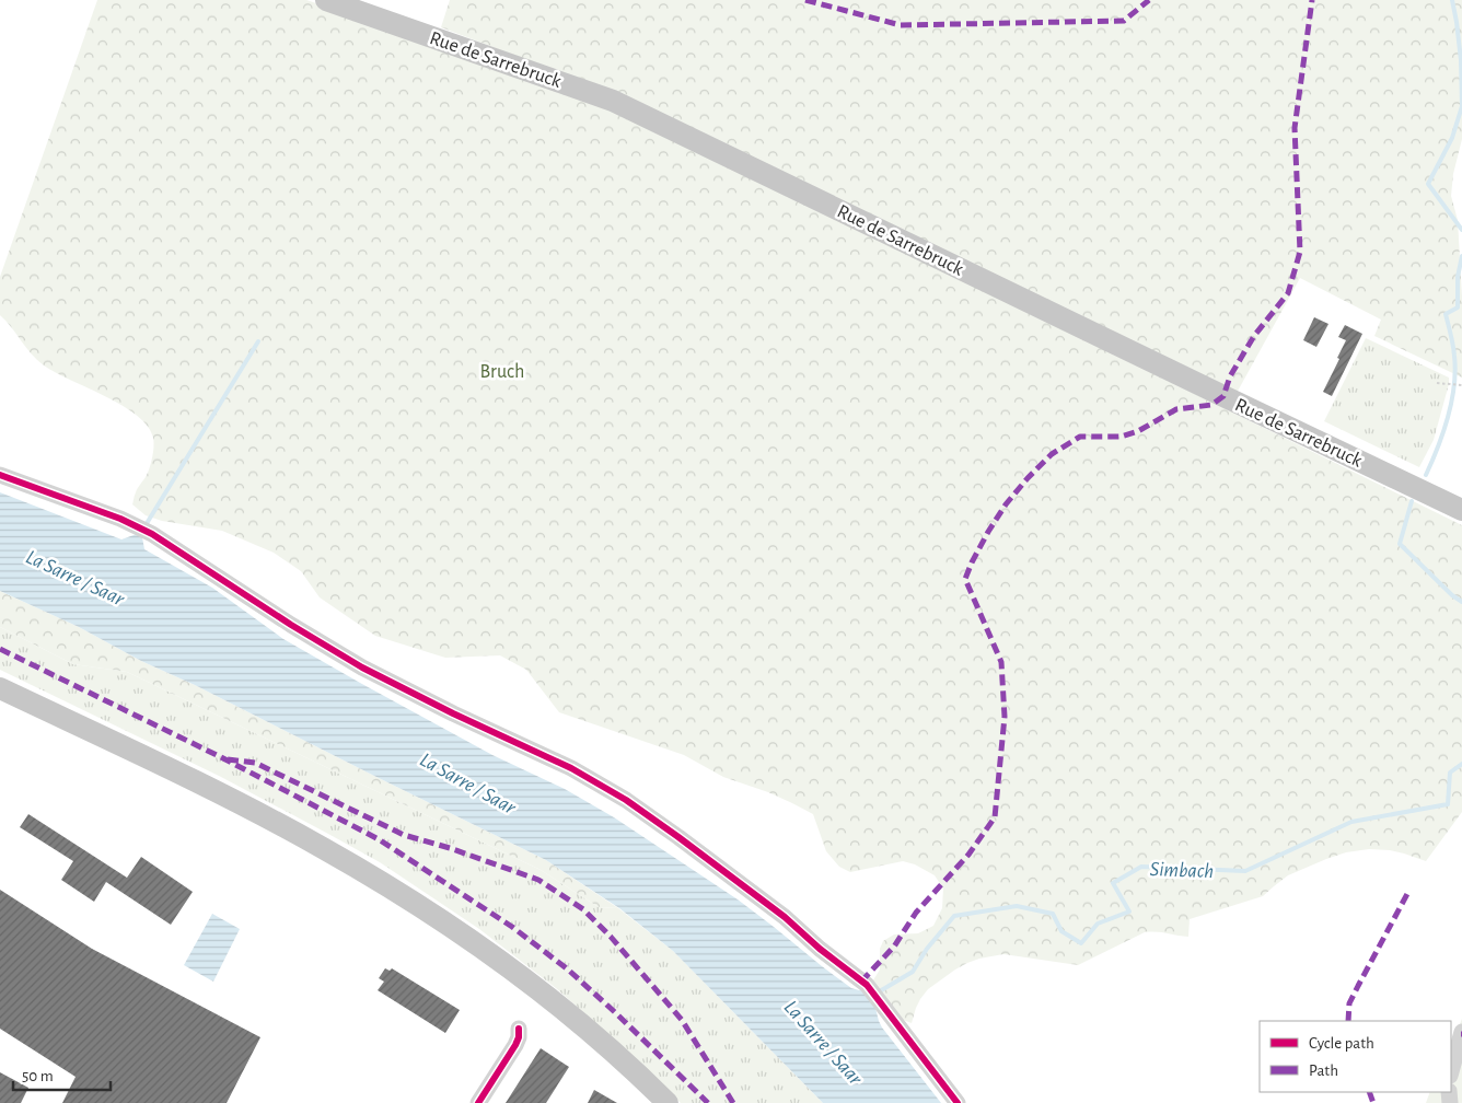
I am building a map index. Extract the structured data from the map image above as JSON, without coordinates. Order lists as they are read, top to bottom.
{
  "streets": {
    "main road": ["Rue de Sarrebruck"]
  },
  "water": ["La Sarre / Saar", "Simbach"],
  "parks": ["Bruch"],
  "legend": ["Cycle path", "Path"],
  "scale_bar": "50 m"
}
